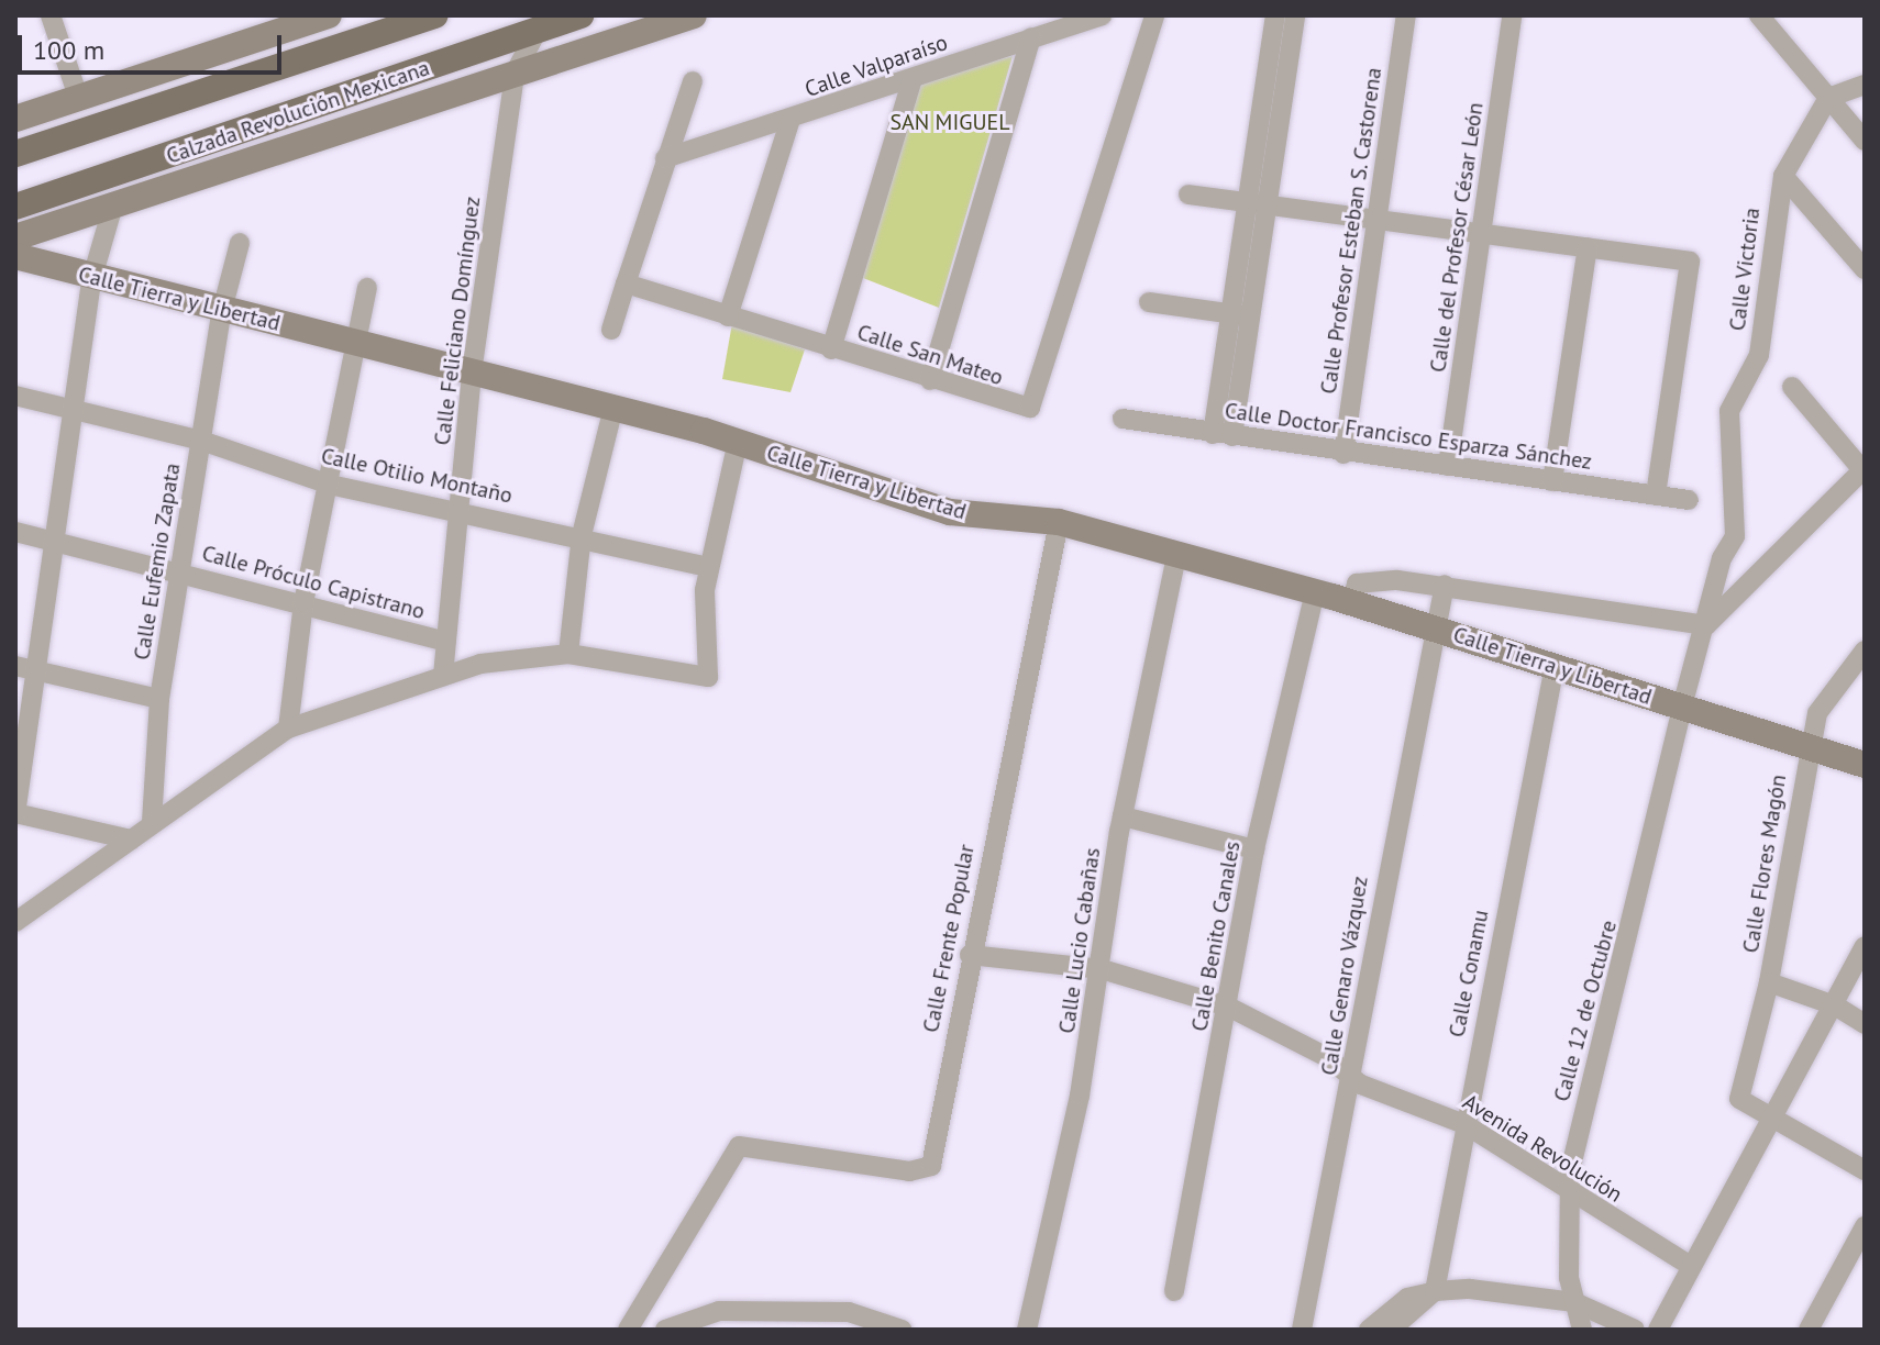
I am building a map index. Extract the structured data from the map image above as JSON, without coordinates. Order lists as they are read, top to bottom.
{
  "streets": {
    "main road": ["Calzada Revolución Mexicana"],
    "street": [
      "Calle Valparaíso",
      "Calle Profesor Esteban S. Castorena",
      "Calle del Profesor César León",
      "Calle Victoria",
      "Calle Tierra y Libertad",
      "Calle Feliciano Domínguez",
      "Calle San Mateo",
      "Calle Doctor Francisco Esparza Sánchez",
      "Calle Otilio Montaño",
      "Calle Eufemio Zapata",
      "Calle Próculo Capistrano",
      "Calle Flores Magón",
      "Calle Benito Canales",
      "Calle Frente Popular",
      "Calle Lucio Cabañas",
      "Calle Conamu",
      "Calle Genaro Vázquez",
      "Calle 12 de Octubre",
      "Avenida Revolución"
    ]
  },
  "crossings": [
    ["Calzada Revolución Mexicana", "Calle Feliciano Domínguez"],
    ["Calle Profesor Esteban S. Castorena", "Calle Doctor Francisco Esparza Sánchez"],
    ["Calle del Profesor César León", "Calle Doctor Francisco Esparza Sánchez"],
    ["Calle Victoria", "Calle Tierra y Libertad"],
    ["Calle Victoria", "Calle 12 de Octubre"],
    ["Calle Tierra y Libertad", "Calle Feliciano Domínguez"],
    ["Calle Tierra y Libertad", "Calle Eufemio Zapata"],
    ["Calle Tierra y Libertad", "Calle Flores Magón"],
    ["Calle Tierra y Libertad", "Calle Benito Canales"],
    ["Calle Tierra y Libertad", "Calle Frente Popular"],
    ["Calle Tierra y Libertad", "Calle Lucio Cabañas"],
    ["Calle Tierra y Libertad", "Calle Conamu"],
    ["Calle Tierra y Libertad", "Calle Genaro Vázquez"],
    ["Calle Tierra y Libertad", "Calle 12 de Octubre"],
    ["Calle Feliciano Domínguez", "Calle Otilio Montaño"],
    ["Calle Feliciano Domínguez", "Calle Próculo Capistrano"],
    ["Calle Otilio Montaño", "Calle Eufemio Zapata"],
    ["Calle Eufemio Zapata", "Calle Próculo Capistrano"],
    ["Calle Benito Canales", "Avenida Revolución"],
    ["Calle Frente Popular", "Avenida Revolución"],
    ["Calle Lucio Cabañas", "Avenida Revolución"],
    ["Calle Conamu", "Avenida Revolución"],
    ["Calle Genaro Vázquez", "Avenida Revolución"],
    ["Calle 12 de Octubre", "Avenida Revolución"]
  ],
  "parks": ["SAN MIGUEL"],
  "scale_bar": "100 m"
}
